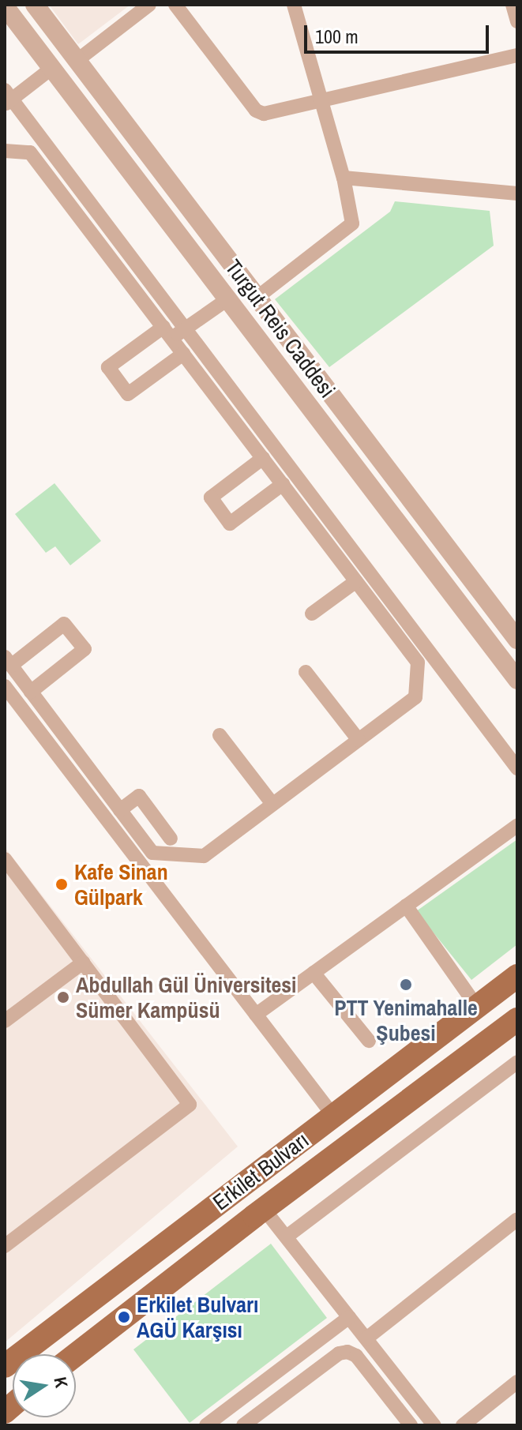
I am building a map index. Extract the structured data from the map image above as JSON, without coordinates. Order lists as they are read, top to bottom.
{
  "streets": {
    "main road": ["Erkilet Bulvarı"],
    "street": ["Turgut Reis Caddesi"]
  },
  "places": [
    "Kafe Sinan Gülpark",
    "PTT Yenimahalle Şubesi",
    "Abdullah Gül Üniversitesi Sümer Kampüsü",
    "Erkilet Bulvarı AGÜ Karşısı"
  ],
  "scale_bar": "100 m",
  "north": "right"
}
